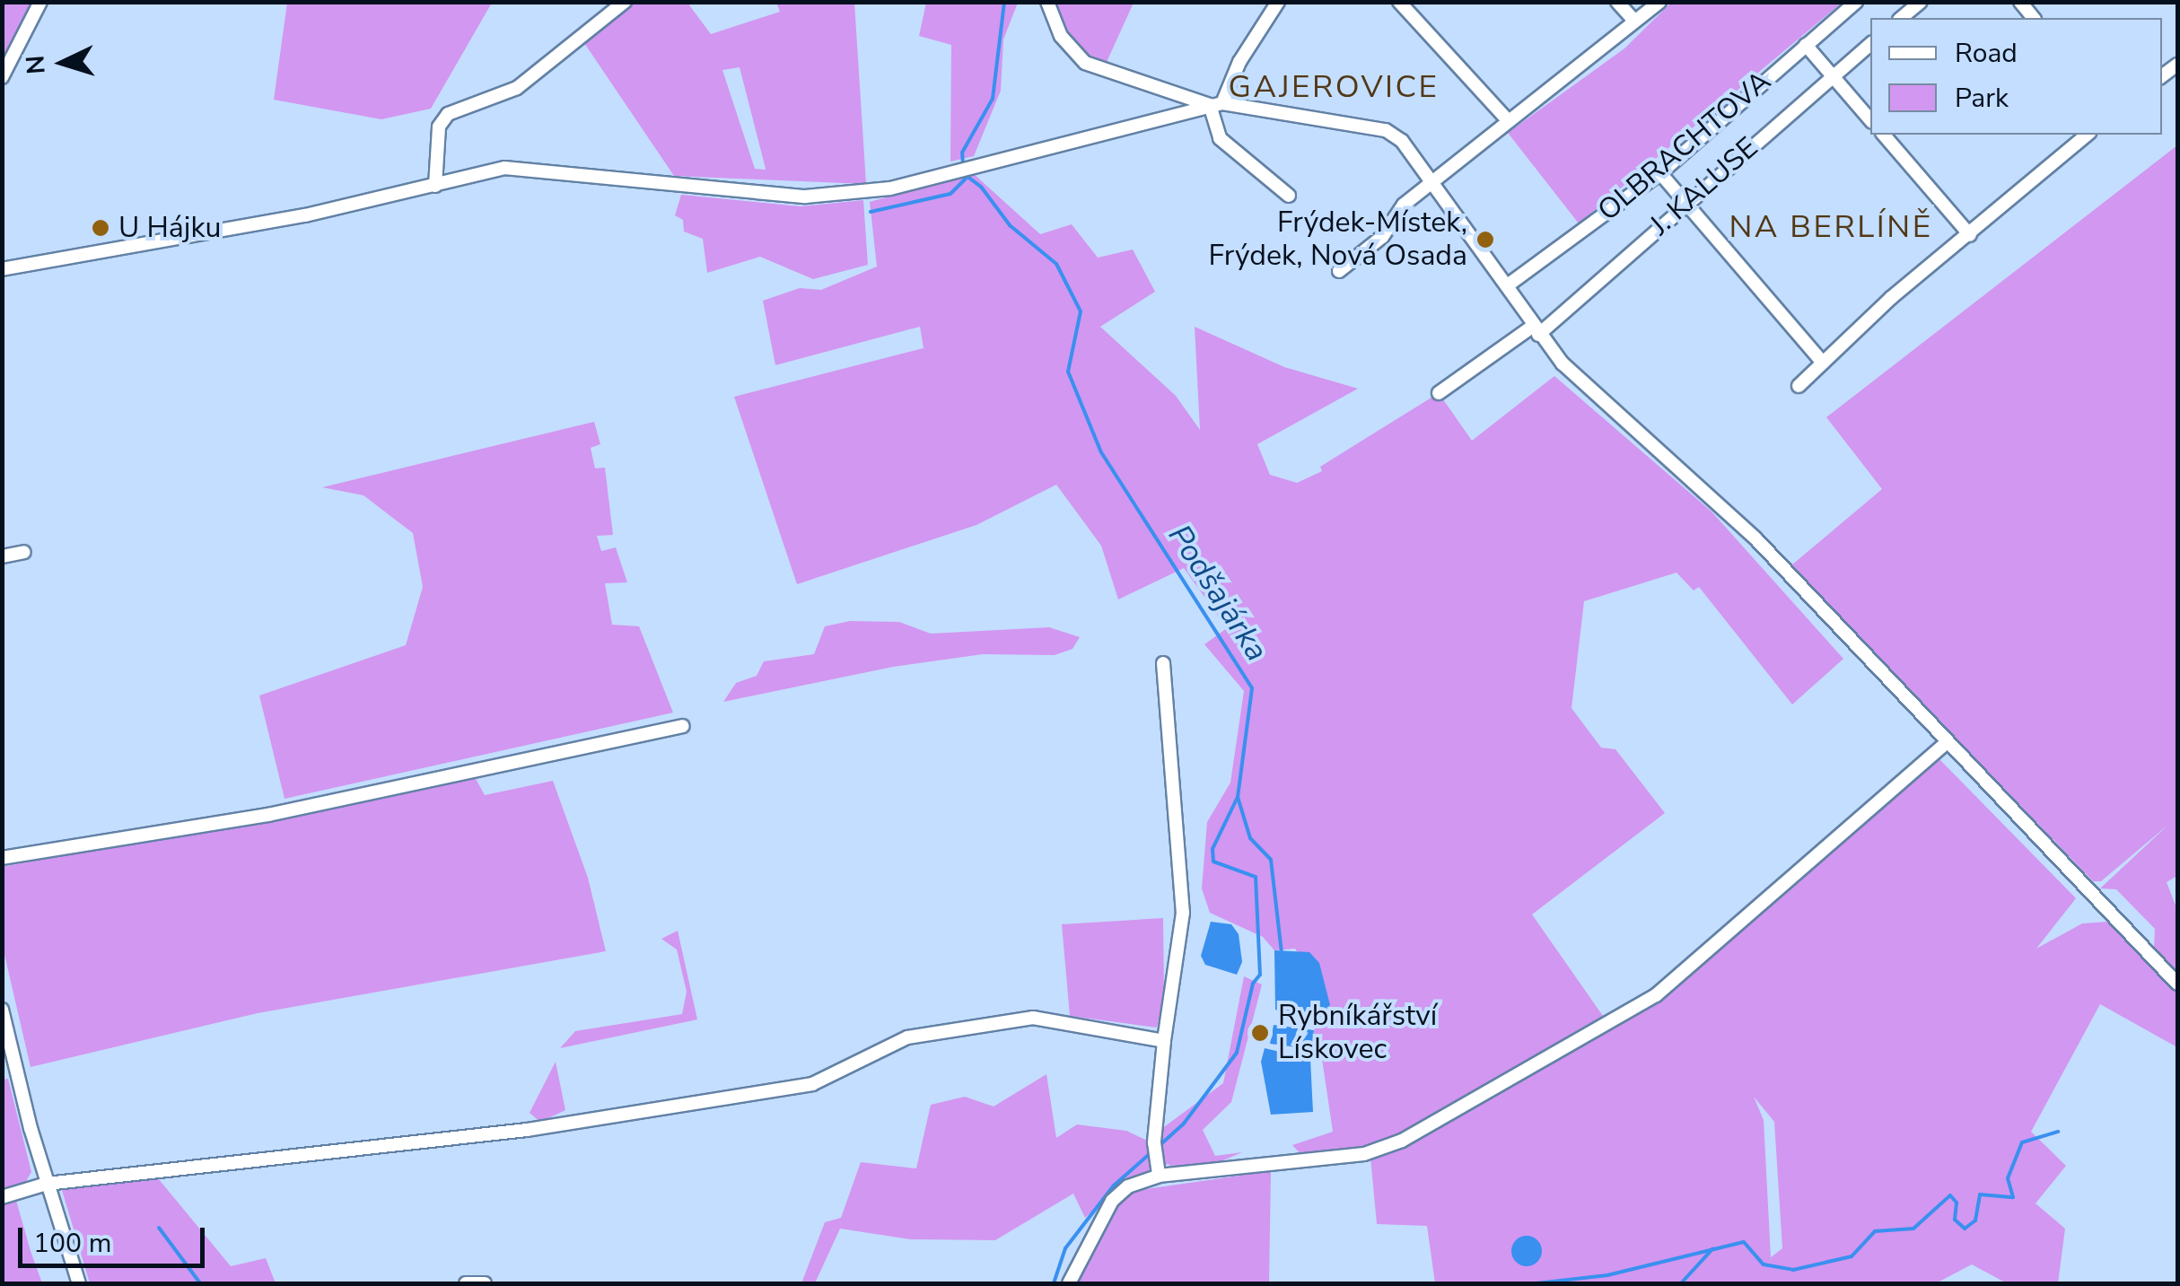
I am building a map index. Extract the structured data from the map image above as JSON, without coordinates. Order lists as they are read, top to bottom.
{
  "streets": {
    "street": ["OLBRACHTOVA", "J. KALUSE"]
  },
  "districts": ["GAJEROVICE", "NA BERLÍNĚ"],
  "water": ["Podšajárka"],
  "places": ["U Hájku", "Frýdek-Místek, Frýdek, Nová Osada", "Rybníkářství Lískovec"],
  "legend": ["Road", "Park"],
  "scale_bar": "100 m",
  "north": "left"
}
